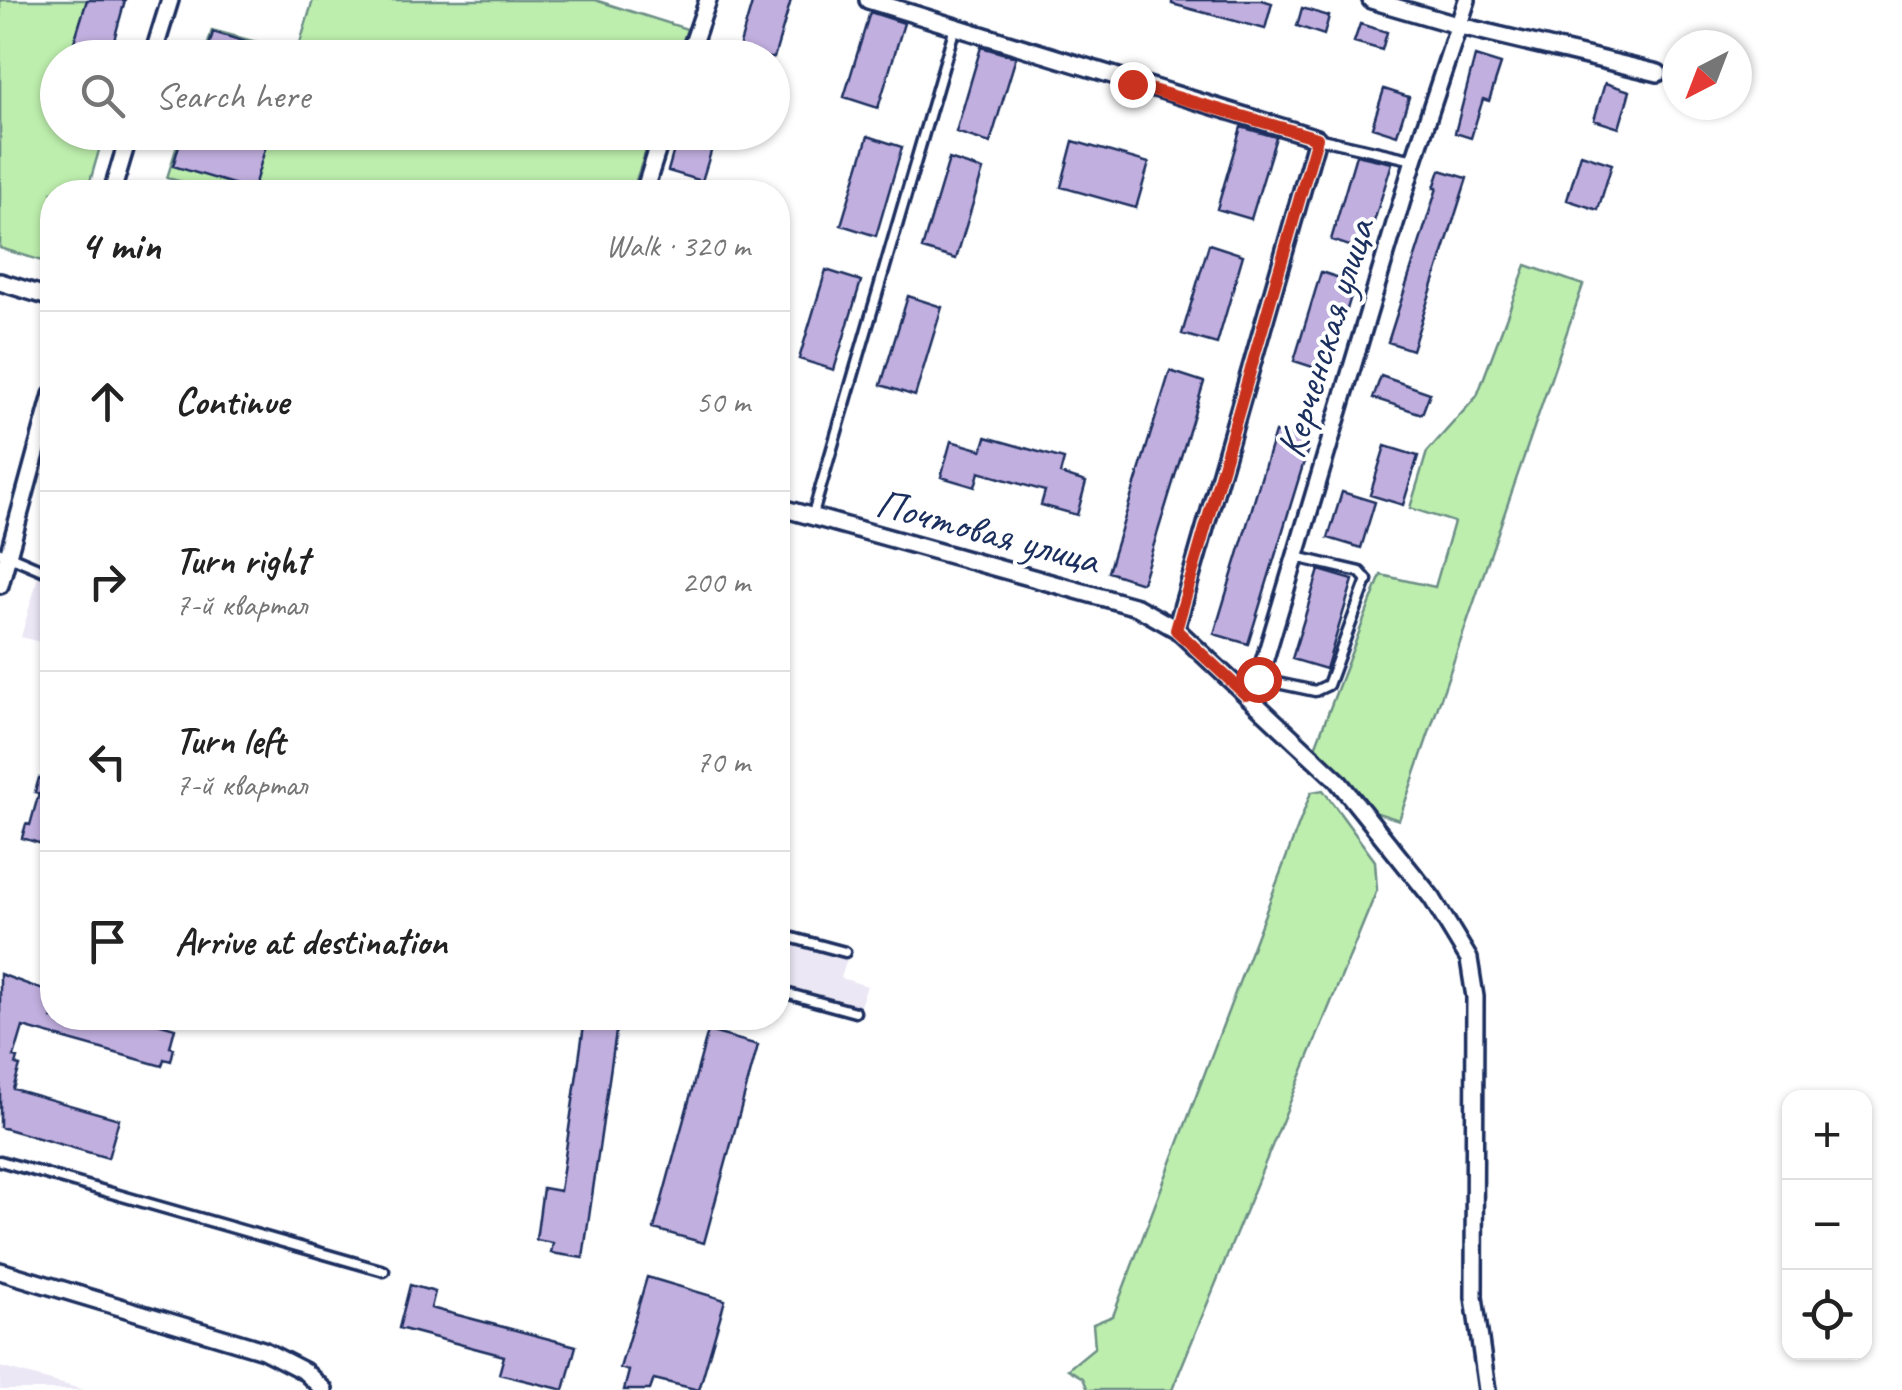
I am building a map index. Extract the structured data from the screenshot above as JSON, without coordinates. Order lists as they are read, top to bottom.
{
  "streets": {
    "street": ["Керченская улица", "Почтовая улица"]
  },
  "crossings": [
    ["Керченская улица", "Почтовая улица"]
  ],
  "north": "bottom left",
  "page": {
    "search": "Search here",
    "heading": ["4 min", "Walk · 320 m"],
    "list": [
      ["Continue", "50 m"],
      ["Turn right", "7-й квартал", "200 m"],
      ["Turn left", "7-й квартал", "70 m"],
      "Arrive at destination"
    ],
    "map_buttons": ["+", "−"]
  }
}
